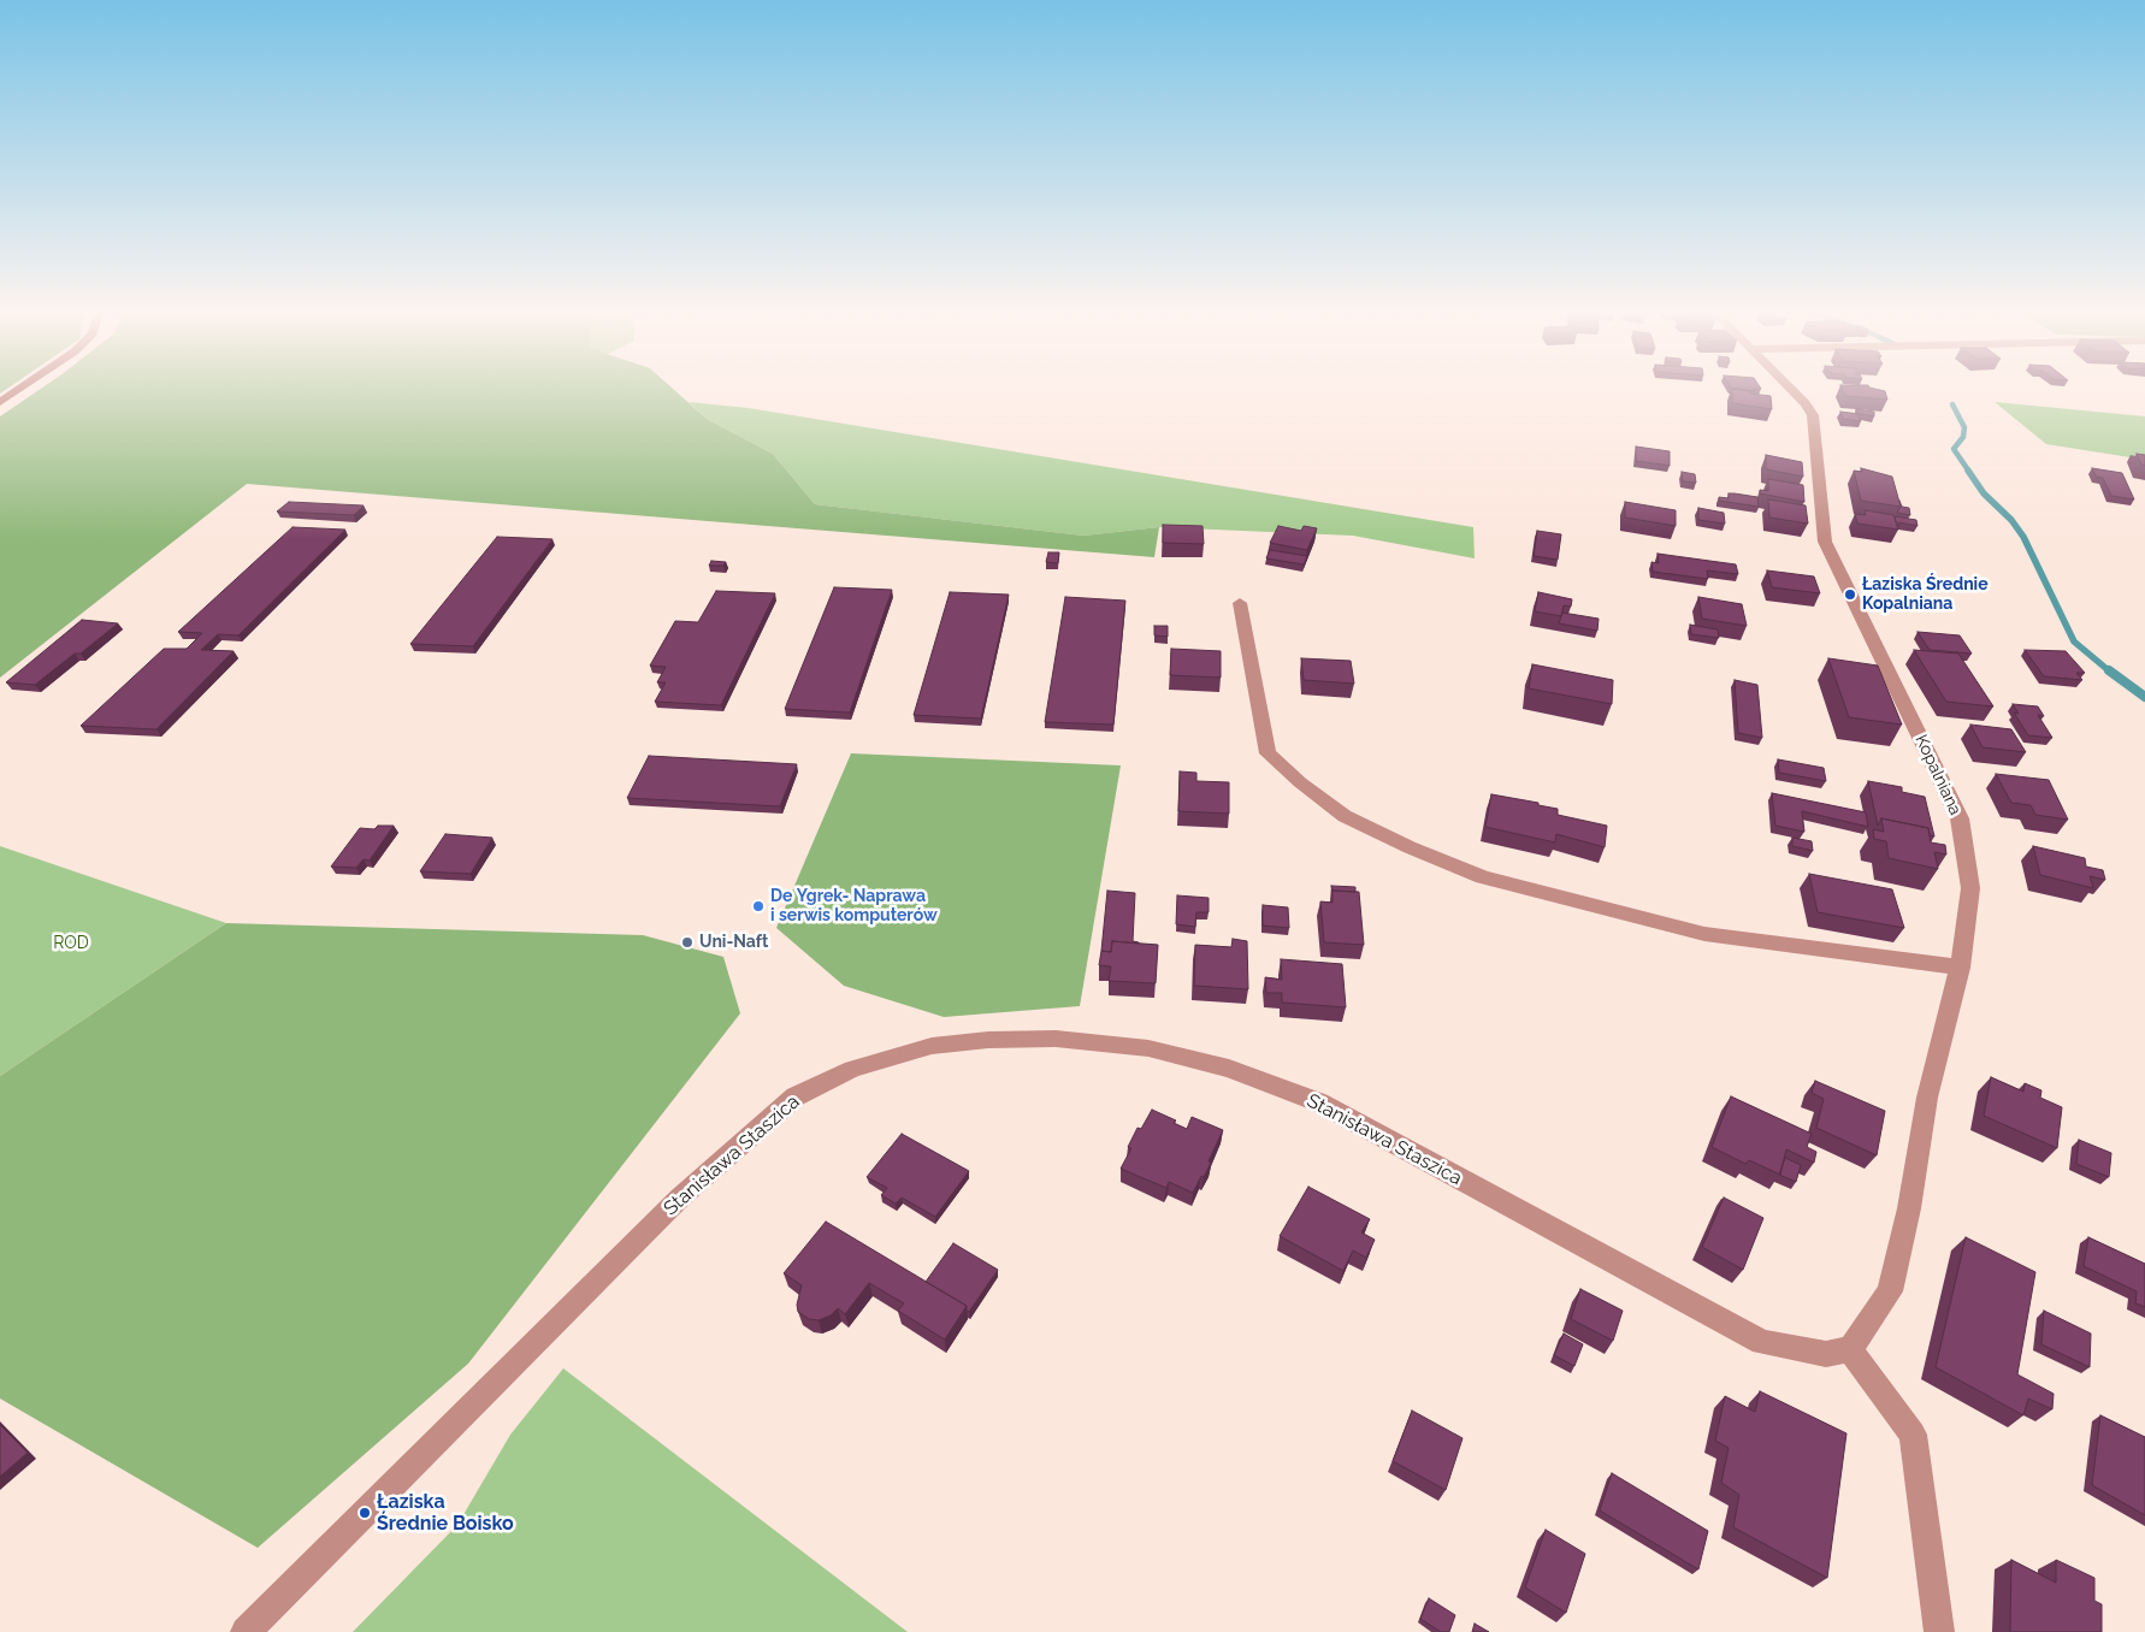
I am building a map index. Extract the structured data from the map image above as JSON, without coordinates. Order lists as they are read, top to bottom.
{
  "streets": {
    "street": ["Kopalniana", "Stanisława Staszica"]
  },
  "crossings": [
    ["Kopalniana", "Stanisława Staszica"]
  ],
  "parks": ["ROD"],
  "places": [
    "Łaziska Średnie Kopalniana",
    "De Ygrek- Naprawa i serwis komputerów",
    "Uni-Naft",
    "Łaziska Średnie Boisko"
  ]
}
